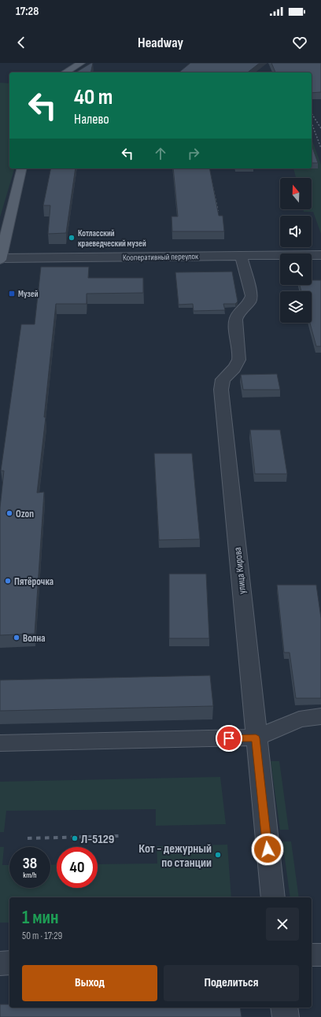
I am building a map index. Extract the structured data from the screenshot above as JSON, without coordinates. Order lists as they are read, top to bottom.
{
  "streets": {
    "street": ["Кооперативный переулок", "улица Кирова"]
  },
  "crossings": [
    ["Кооперативный переулок", "улица Кирова"]
  ],
  "places": {
    "other": [
      "Котласский краеведческий музей",
      "Ozon",
      "Пятёрочка",
      "Волна",
      "Л-5129",
      "Кот - дежурный по станции"
    ],
    "transit": ["Музей"]
  },
  "north": "top",
  "page": {
    "status": "17:28",
    "header": "Headway",
    "turn": ["40 m", "Налево"],
    "speed": "38 km/h",
    "limit": "40",
    "heading": ["1 мин", "50 m · 17:29"],
    "buttons": ["Выход", "Поделиться"]
  }
}
